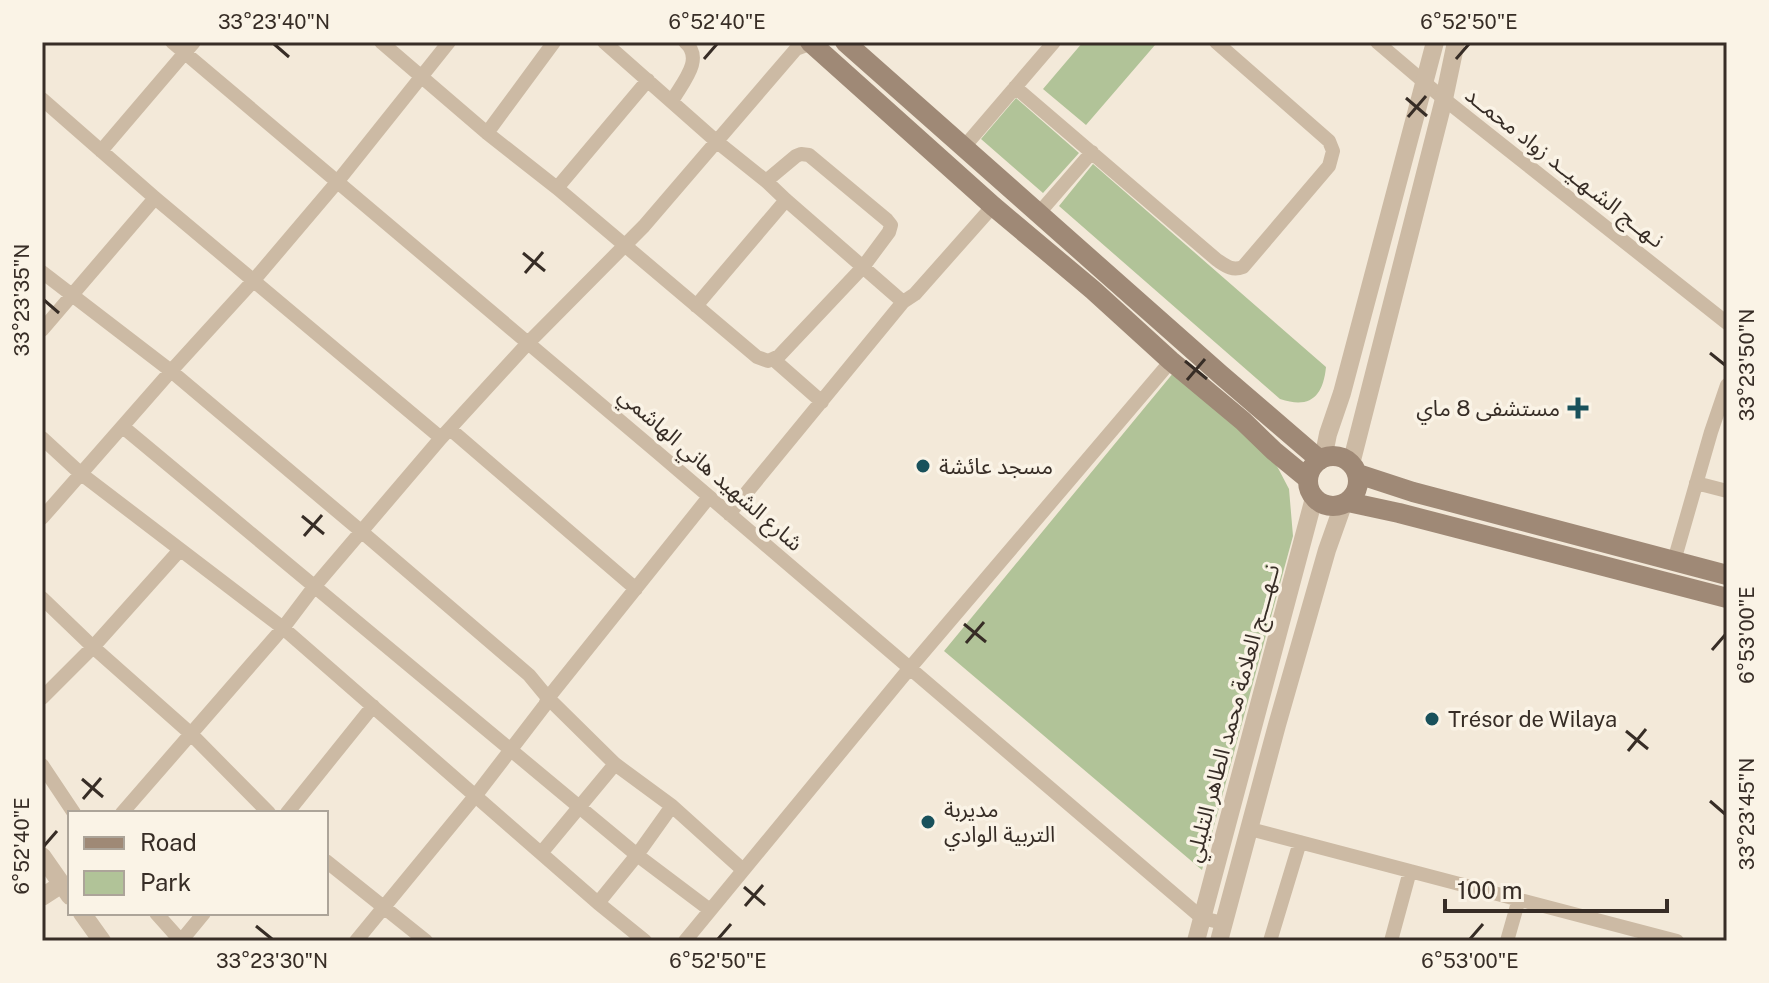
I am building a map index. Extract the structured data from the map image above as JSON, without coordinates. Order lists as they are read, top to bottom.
{
  "streets": {
    "street": ["نـهــج الشـهـيــد زواد محمــد", "شارع الشهيد هاني الهاشمي", "نــهــــج العلامة محمد الطاهر التليلي"]
  },
  "crossings": [
    ["شارع الشهيد هاني الهاشمي", "نــهــــج العلامة محمد الطاهر التليلي"]
  ],
  "places": {
    "health": ["مستشفى 8 ماي"],
    "other": ["مسجد عائشة", "Trésor de Wilaya", "مديربة التربية الوادي"]
  },
  "legend": ["Road", "Park"],
  "scale_bar": "100 m",
  "coordinates": [
    "33°23'40\"N",
    "6°52'40\"E",
    "6°52'50\"E",
    "33°23'35\"N",
    "33°23'50\"N",
    "6°53'00\"E",
    "33°23'45\"N",
    "33°23'30\"N"
  ]
}
